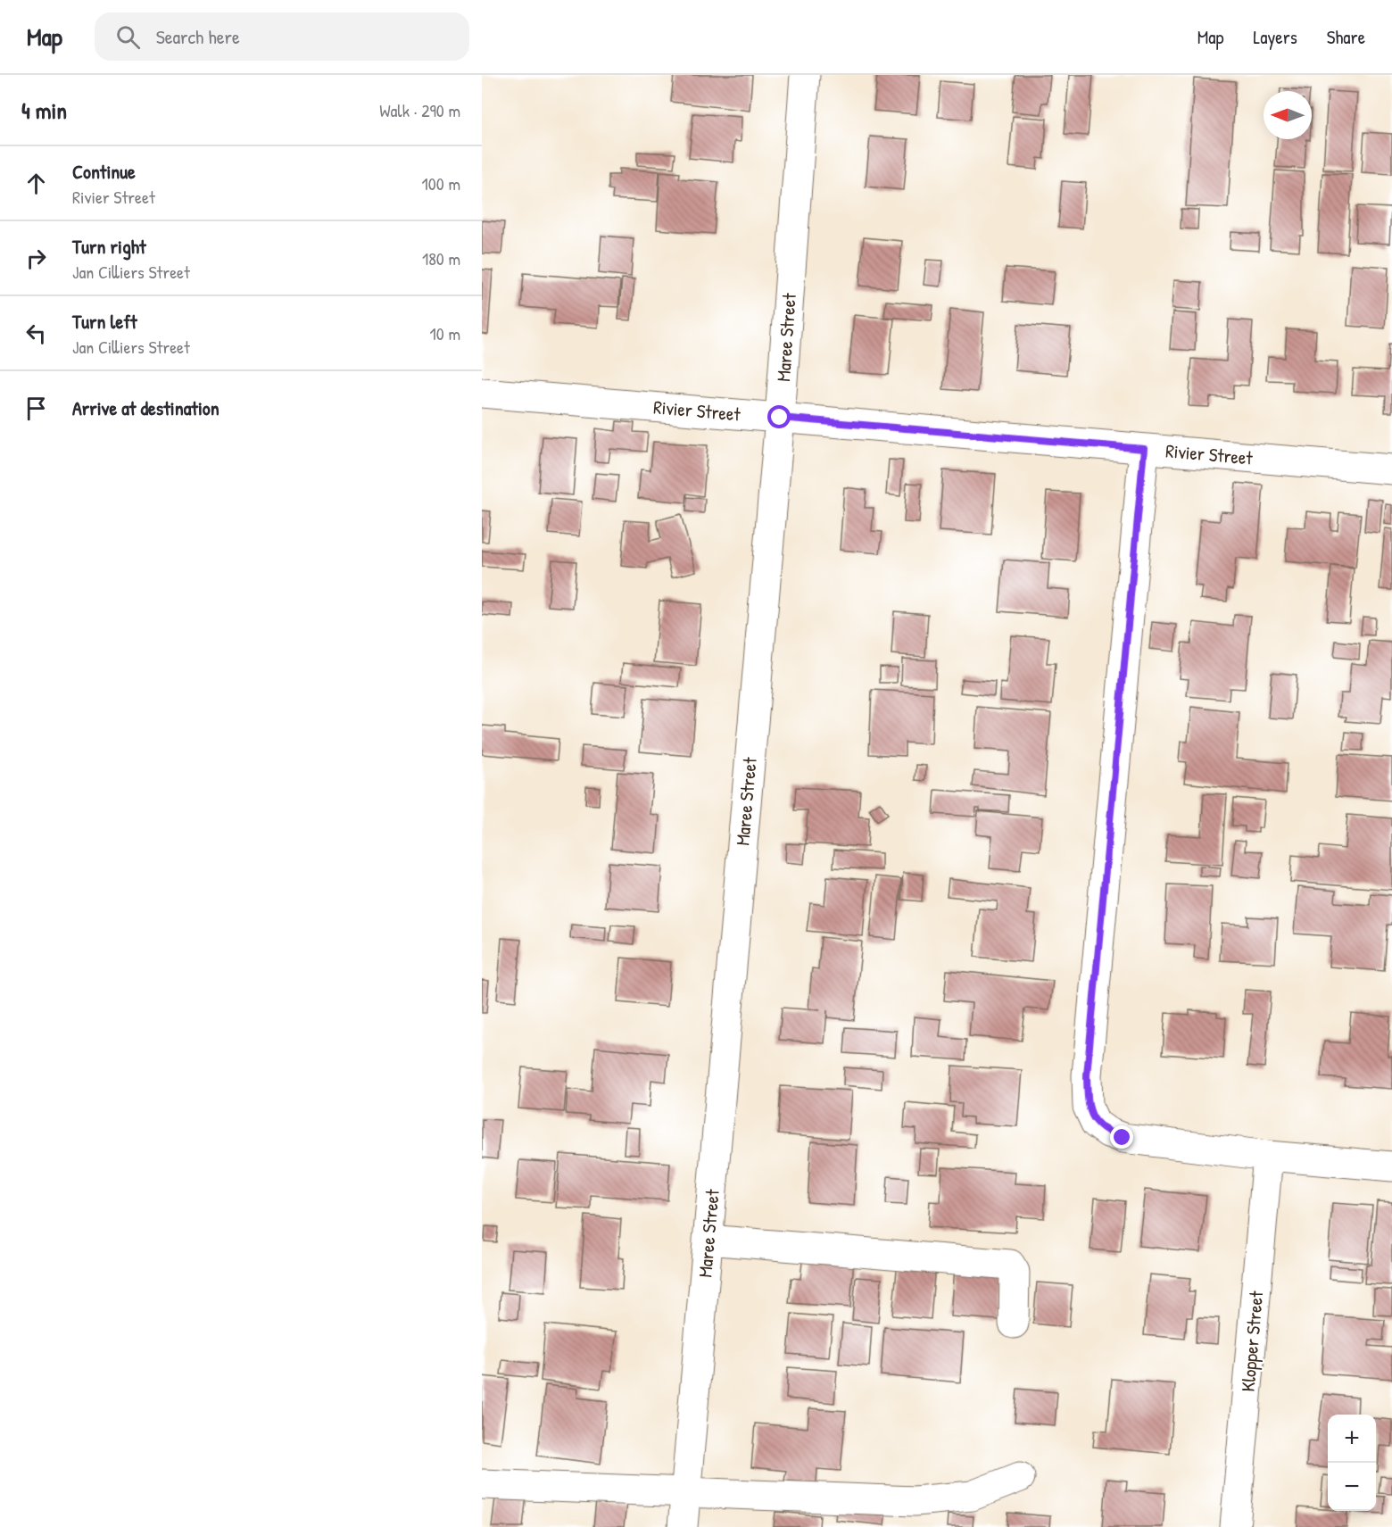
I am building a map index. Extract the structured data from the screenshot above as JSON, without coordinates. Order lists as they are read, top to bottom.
{
  "streets": {
    "street": ["Maree Street", "Rivier Street", "Klopper Street"]
  },
  "crossings": [
    ["Maree Street", "Rivier Street"]
  ],
  "north": "left",
  "page": {
    "header": "Map",
    "search": "Search here",
    "nav": ["Map", "Layers", "Share"],
    "heading": ["4 min", "Walk · 290 m"],
    "list": [
      ["Continue", "Rivier Street", "100 m"],
      ["Turn right", "Jan Cilliers Street", "180 m"],
      ["Turn left", "Jan Cilliers Street", "10 m"],
      "Arrive at destination"
    ],
    "map_buttons": ["+", "−"]
  }
}
